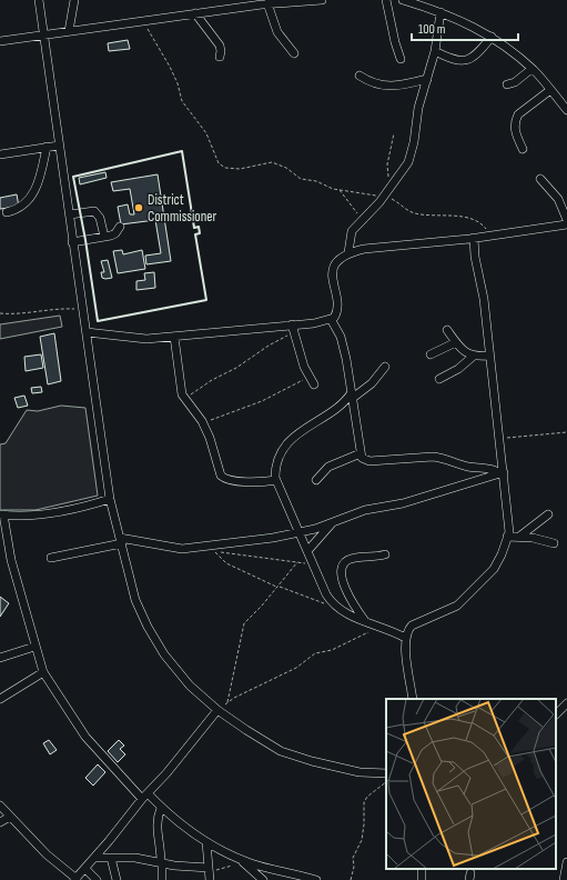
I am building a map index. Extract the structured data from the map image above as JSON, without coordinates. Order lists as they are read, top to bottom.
{
  "places": ["District Commissioner"],
  "scale_bar": "100 m"
}
